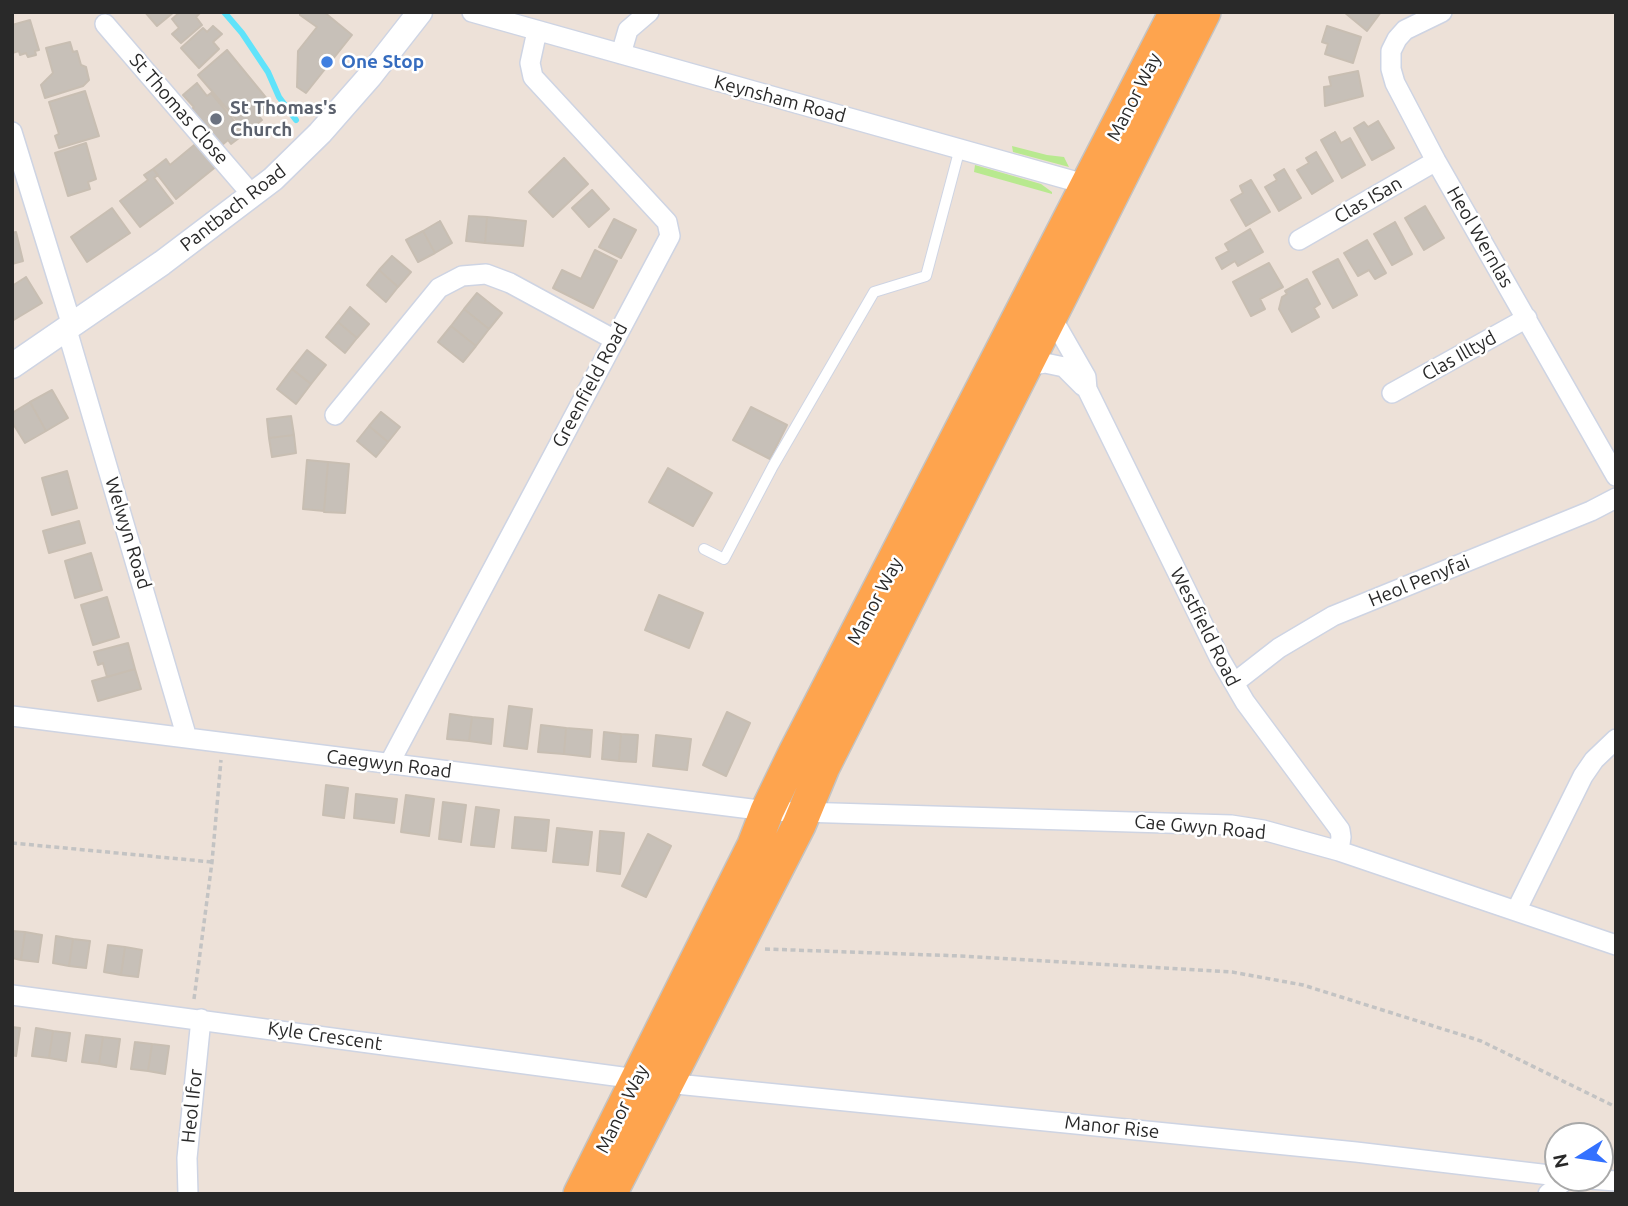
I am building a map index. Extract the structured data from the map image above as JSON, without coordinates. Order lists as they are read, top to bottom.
{
  "streets": {
    "highway": ["Manor Way"],
    "street": [
      "Keynsham Road",
      "St Thomas Close",
      "Clas ISan",
      "Pantbach Road",
      "Heol Wernlas",
      "Clas Illtyd",
      "Greenfield Road",
      "Welwyn Road",
      "Heol Penyfai",
      "Westfield Road",
      "Caegwyn Road",
      "Cae Gwyn Road",
      "Kyle Crescent",
      "Heol Ifor",
      "Manor Rise"
    ]
  },
  "crossings": [
    ["Manor Way", "Keynsham Road"],
    ["Manor Way", "Westfield Road"],
    ["Manor Way", "Caegwyn Road"],
    ["Manor Way", "Cae Gwyn Road"],
    ["Manor Way", "Kyle Crescent"],
    ["Manor Way", "Manor Rise"],
    ["Keynsham Road", "Greenfield Road"],
    ["St Thomas Close", "Pantbach Road"],
    ["Clas ISan", "Heol Wernlas"],
    ["Pantbach Road", "Welwyn Road"],
    ["Heol Wernlas", "Clas Illtyd"],
    ["Greenfield Road", "Caegwyn Road"],
    ["Welwyn Road", "Caegwyn Road"],
    ["Heol Penyfai", "Westfield Road"],
    ["Westfield Road", "Cae Gwyn Road"],
    ["Caegwyn Road", "Cae Gwyn Road"],
    ["Kyle Crescent", "Heol Ifor"],
    ["Kyle Crescent", "Manor Rise"]
  ],
  "places": ["One Stop", "St Thomas's Church"],
  "north": "left"
}
